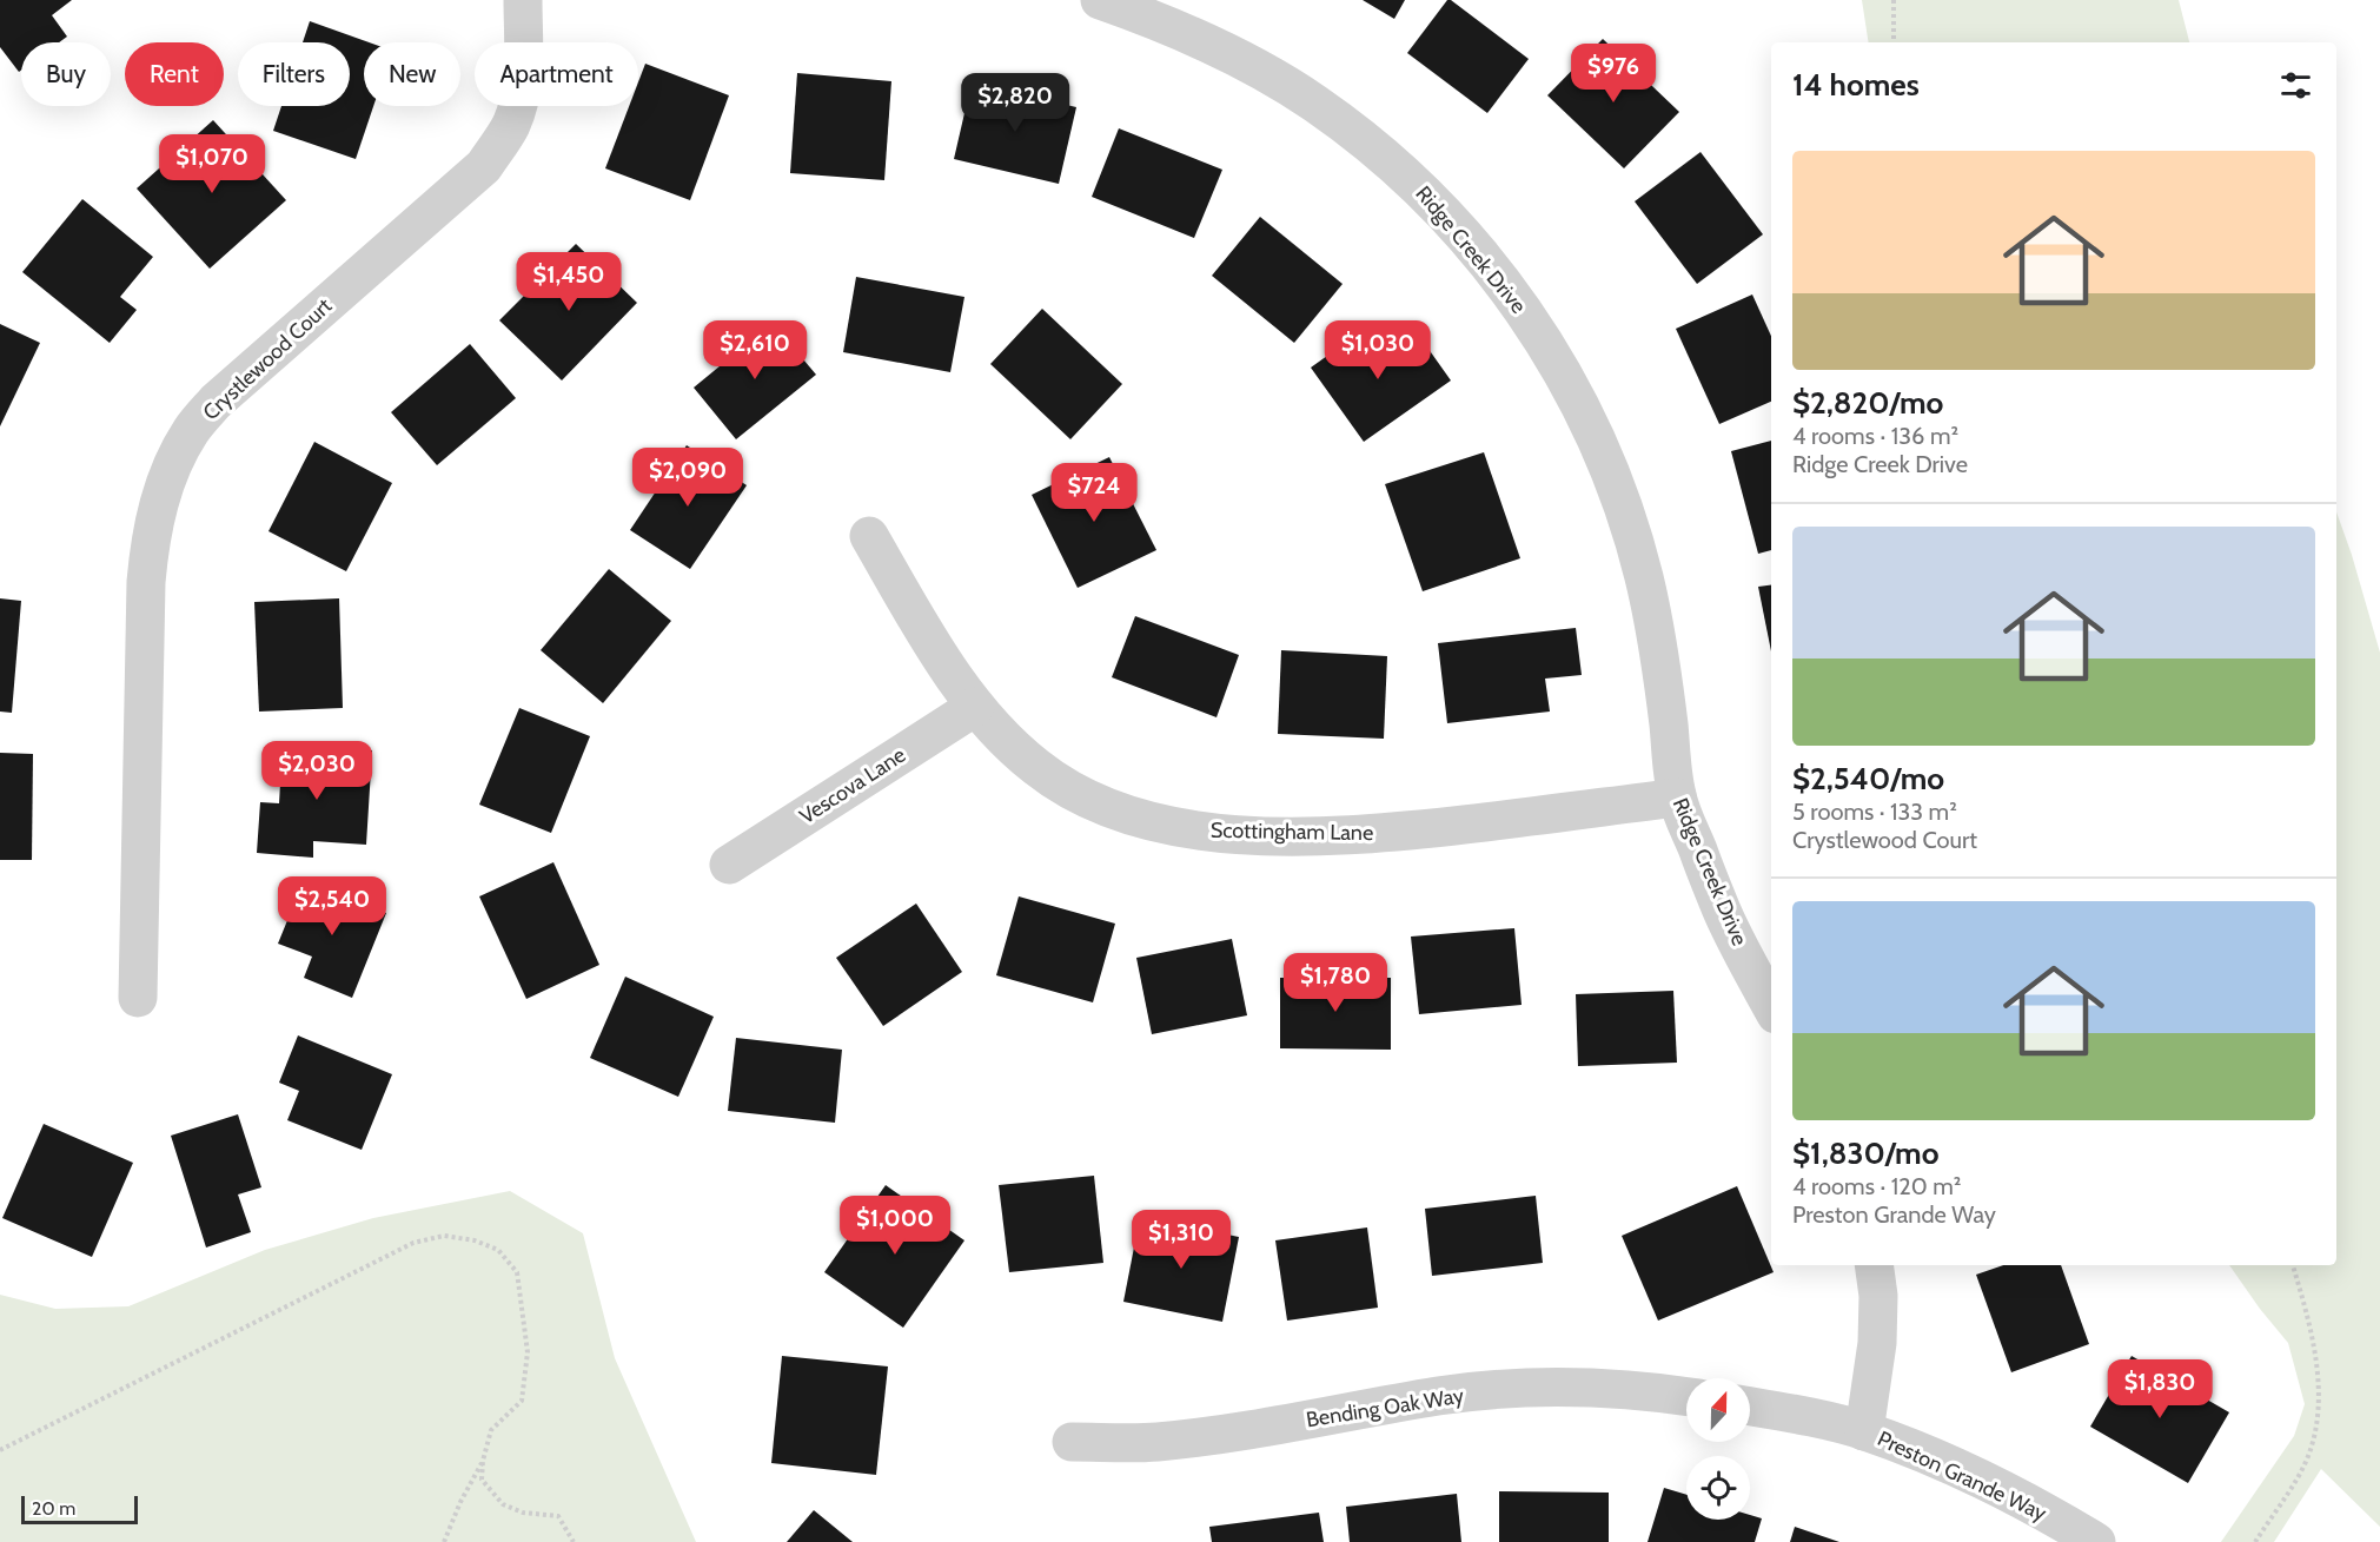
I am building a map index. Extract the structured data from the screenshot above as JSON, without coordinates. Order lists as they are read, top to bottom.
{
  "streets": {
    "street": [
      "Ridge Creek Drive",
      "Crystlewood Court",
      "Vescova Lane",
      "Scottingham Lane",
      "Bending Oak Way",
      "Preston Grande Way"
    ]
  },
  "crossings": [
    ["Ridge Creek Drive", "Scottingham Lane"],
    ["Vescova Lane", "Scottingham Lane"]
  ],
  "scale_bar": "20 m",
  "north": "top",
  "page": {
    "chip": [
      "Buy",
      "Rent",
      "Filters",
      "New",
      "Apartment"
    ],
    "heading": "14 homes",
    "price": [
      "$976",
      "$2,820",
      "$1,070",
      "$1,450",
      "$2,610",
      "$1,030",
      "$2,090",
      "$724",
      "$2,030",
      "$2,540",
      "$1,780",
      "$1,000",
      "$1,310",
      "$1,830"
    ],
    "list": [
      {
        "name": "$2,820/mo",
        "note": "4 rooms · 136 m² · Ridge Creek Drive"
      },
      {
        "name": "$2,540/mo",
        "note": "5 rooms · 133 m² · Crystlewood Court"
      },
      {
        "name": "$1,830/mo",
        "note": "4 rooms · 120 m² · Preston Grande Way"
      }
    ],
    "scale": "20 m"
  }
}
